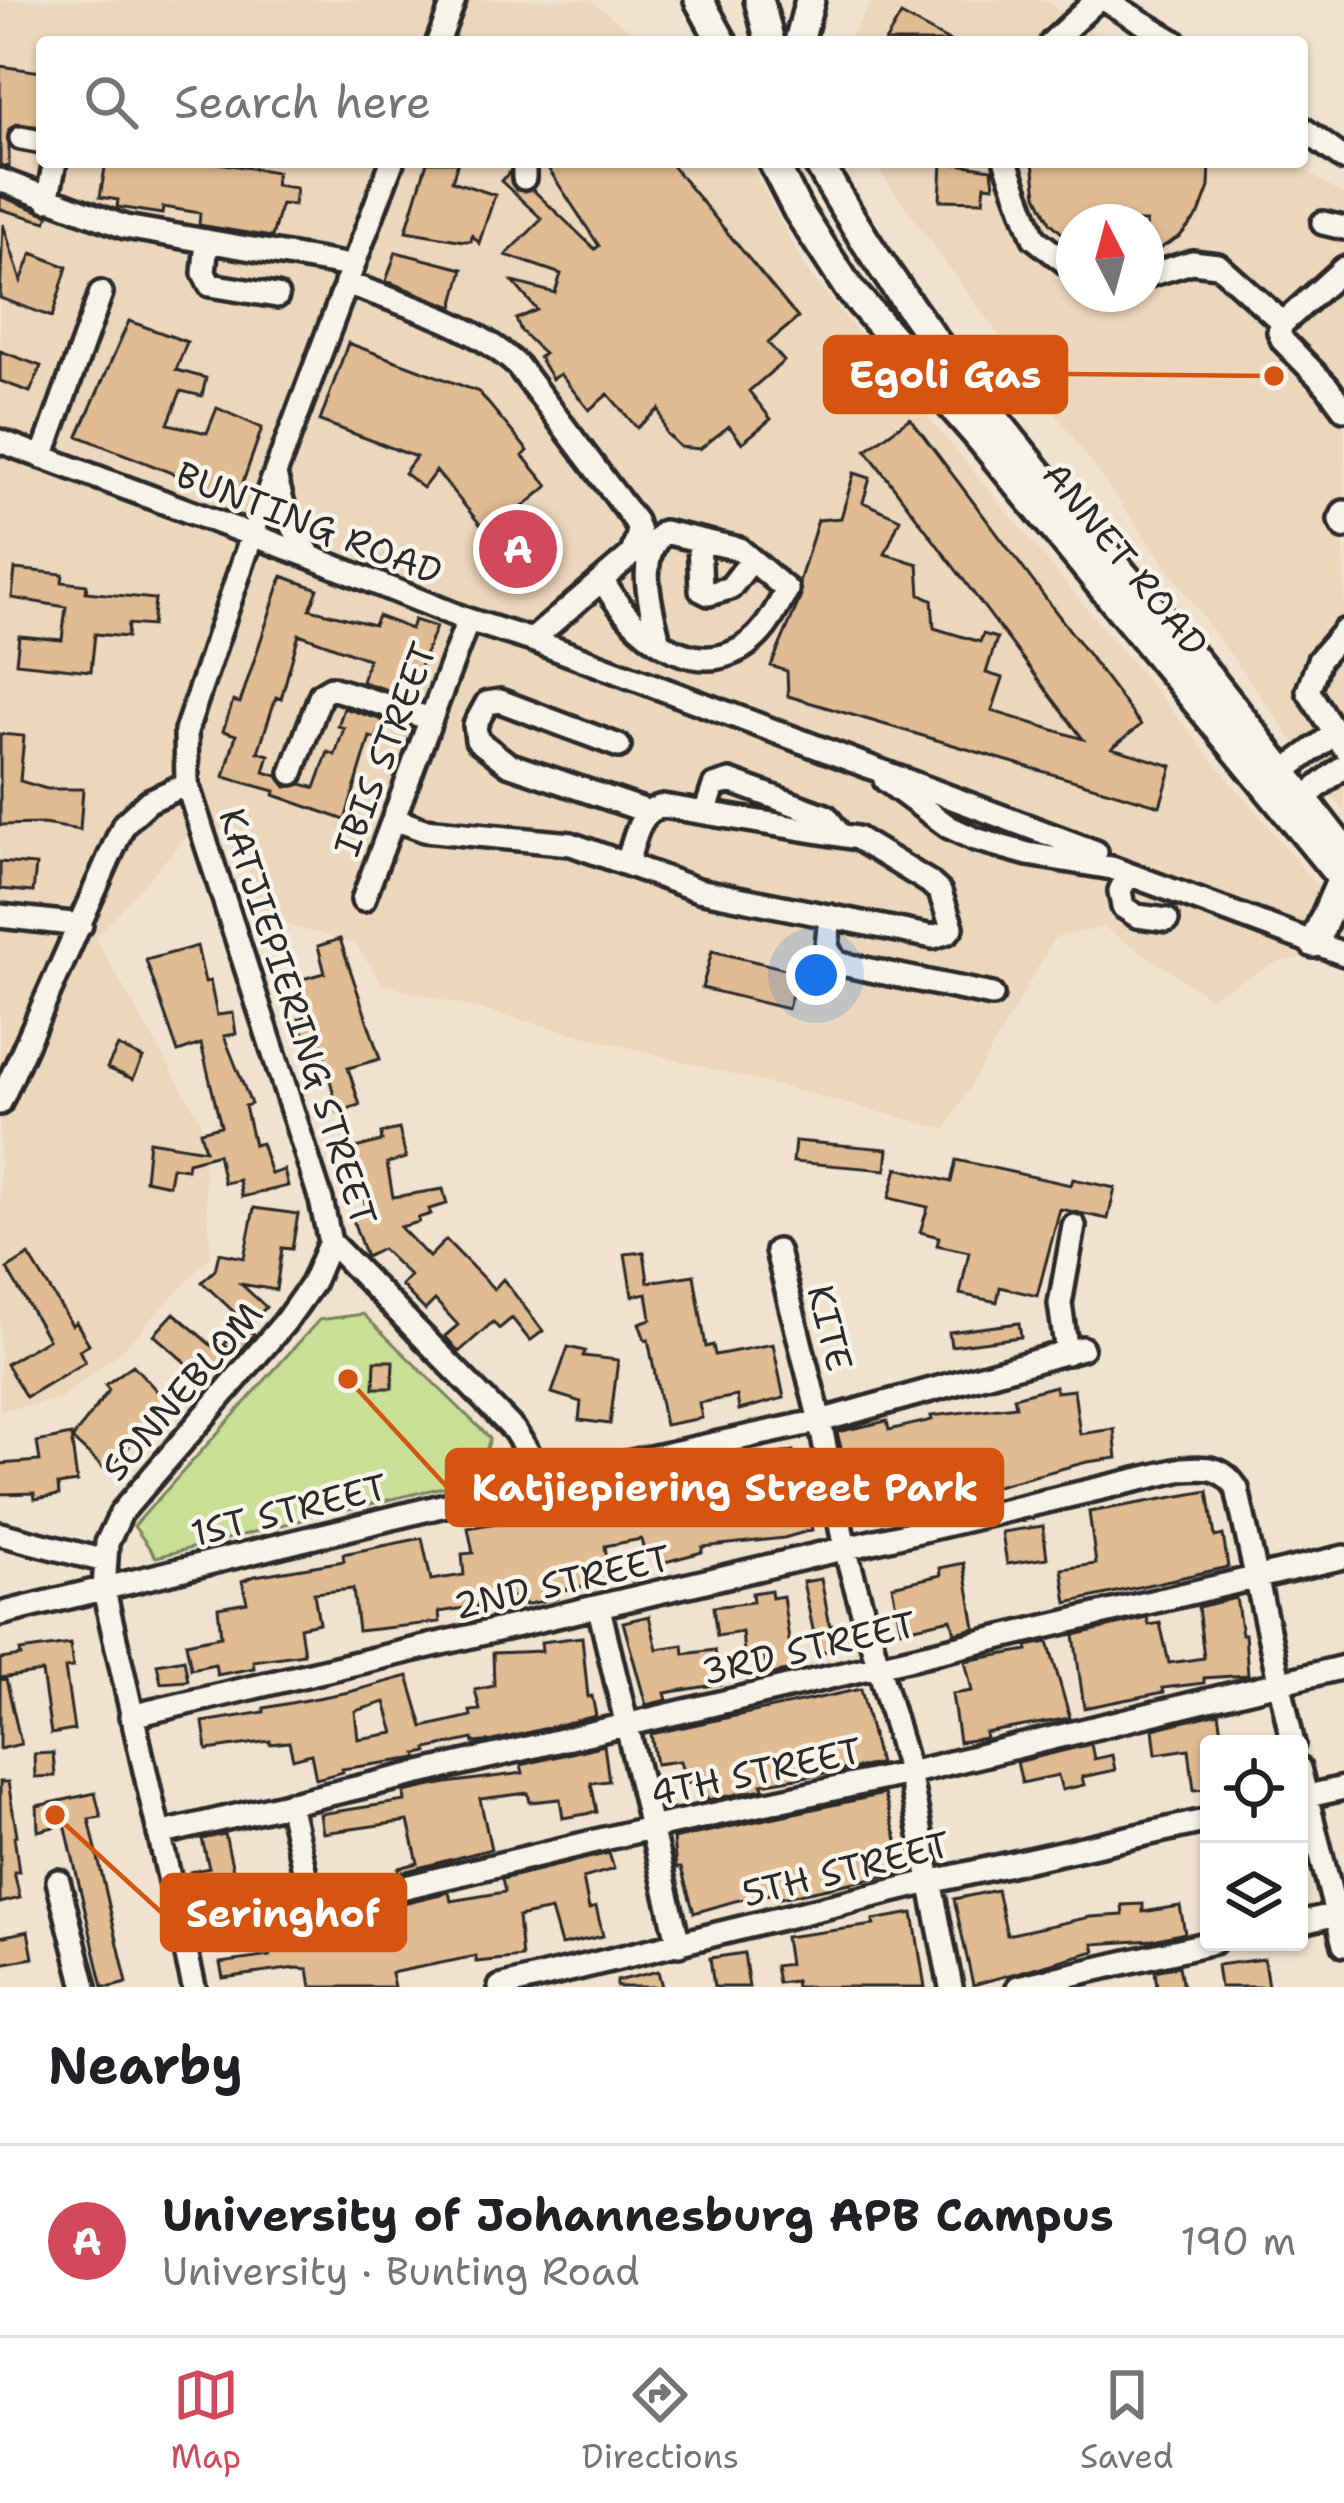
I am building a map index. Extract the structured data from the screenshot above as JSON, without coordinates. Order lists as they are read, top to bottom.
{
  "streets": {
    "main road": ["ANNET ROAD"],
    "street": [
      "BUNTING ROAD",
      "IBIS STREET",
      "KATJIEPIERING STREET",
      "KITE",
      "SONNEBLOM",
      "1ST STREET",
      "2ND STREET",
      "3RD STREET",
      "4TH STREET",
      "5TH STREET"
    ]
  },
  "crossings": [
    ["BUNTING ROAD", "IBIS STREET"],
    ["BUNTING ROAD", "KATJIEPIERING STREET"],
    ["KATJIEPIERING STREET", "SONNEBLOM"],
    ["KATJIEPIERING STREET", "1ST STREET"],
    ["KITE", "1ST STREET"],
    ["KITE", "2ND STREET"],
    ["KITE", "3RD STREET"],
    ["KITE", "4TH STREET"],
    ["KITE", "5TH STREET"],
    ["SONNEBLOM", "1ST STREET"],
    ["SONNEBLOM", "2ND STREET"],
    ["SONNEBLOM", "3RD STREET"],
    ["SONNEBLOM", "4TH STREET"],
    ["2ND STREET", "3RD STREET"]
  ],
  "places": ["Egoli Gas", "Katjiepiering Street Park", "Seringhof"],
  "north": "top",
  "page": {
    "search": "Search here",
    "pins": "A",
    "heading": "Nearby",
    "list": [
      {
        "mark": "A",
        "name": "University of Johannesburg APB Campus",
        "note": "University · Bunting Road",
        "value": "190 m"
      }
    ],
    "nav": ["Map", "Directions", "Saved"]
  }
}
